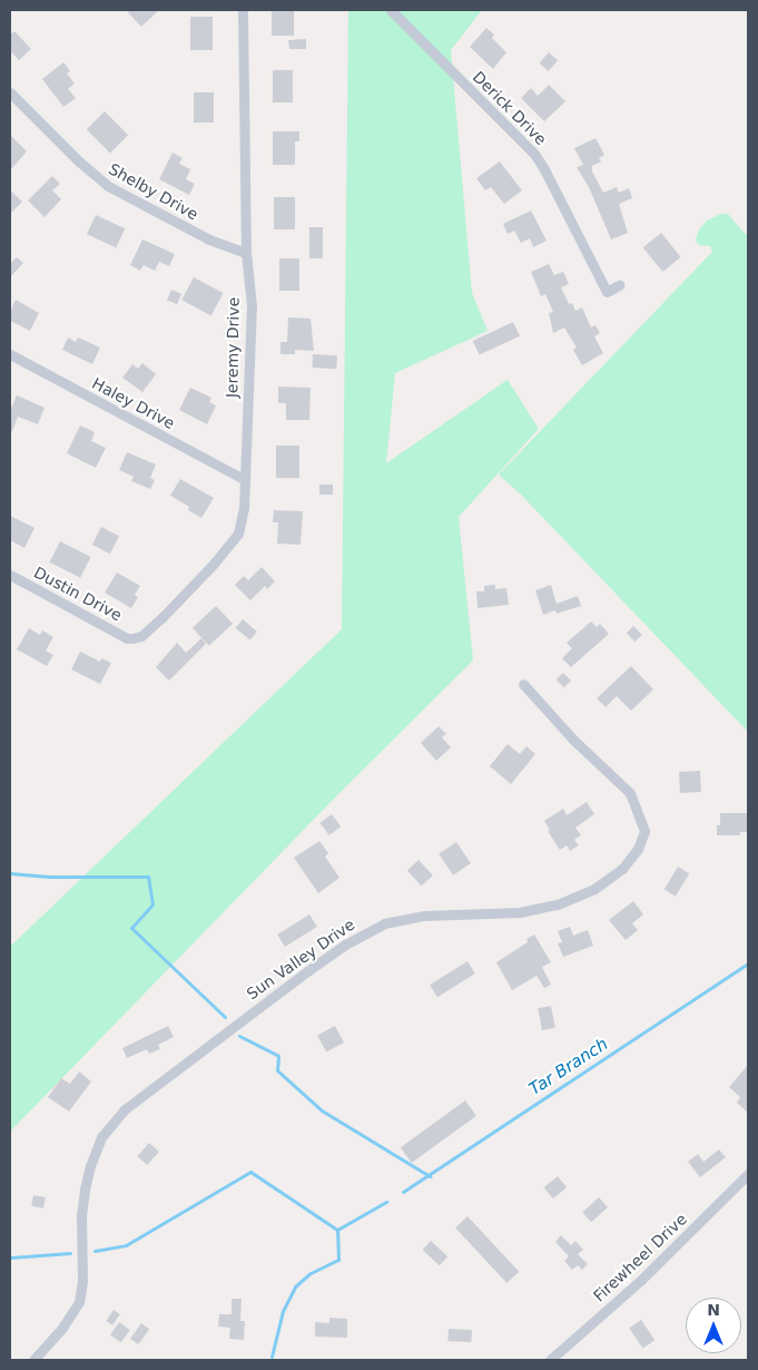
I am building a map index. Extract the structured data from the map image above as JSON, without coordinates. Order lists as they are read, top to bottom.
{
  "streets": {
    "street": [
      "Derick Drive",
      "Shelby Drive",
      "Jeremy Drive",
      "Haley Drive",
      "Dustin Drive",
      "Sun Valley Drive",
      "Firewheel Drive"
    ]
  },
  "crossings": [
    ["Shelby Drive", "Jeremy Drive"],
    ["Jeremy Drive", "Haley Drive"],
    ["Jeremy Drive", "Dustin Drive"]
  ],
  "water": ["Tar Branch"],
  "north": "top"
}
